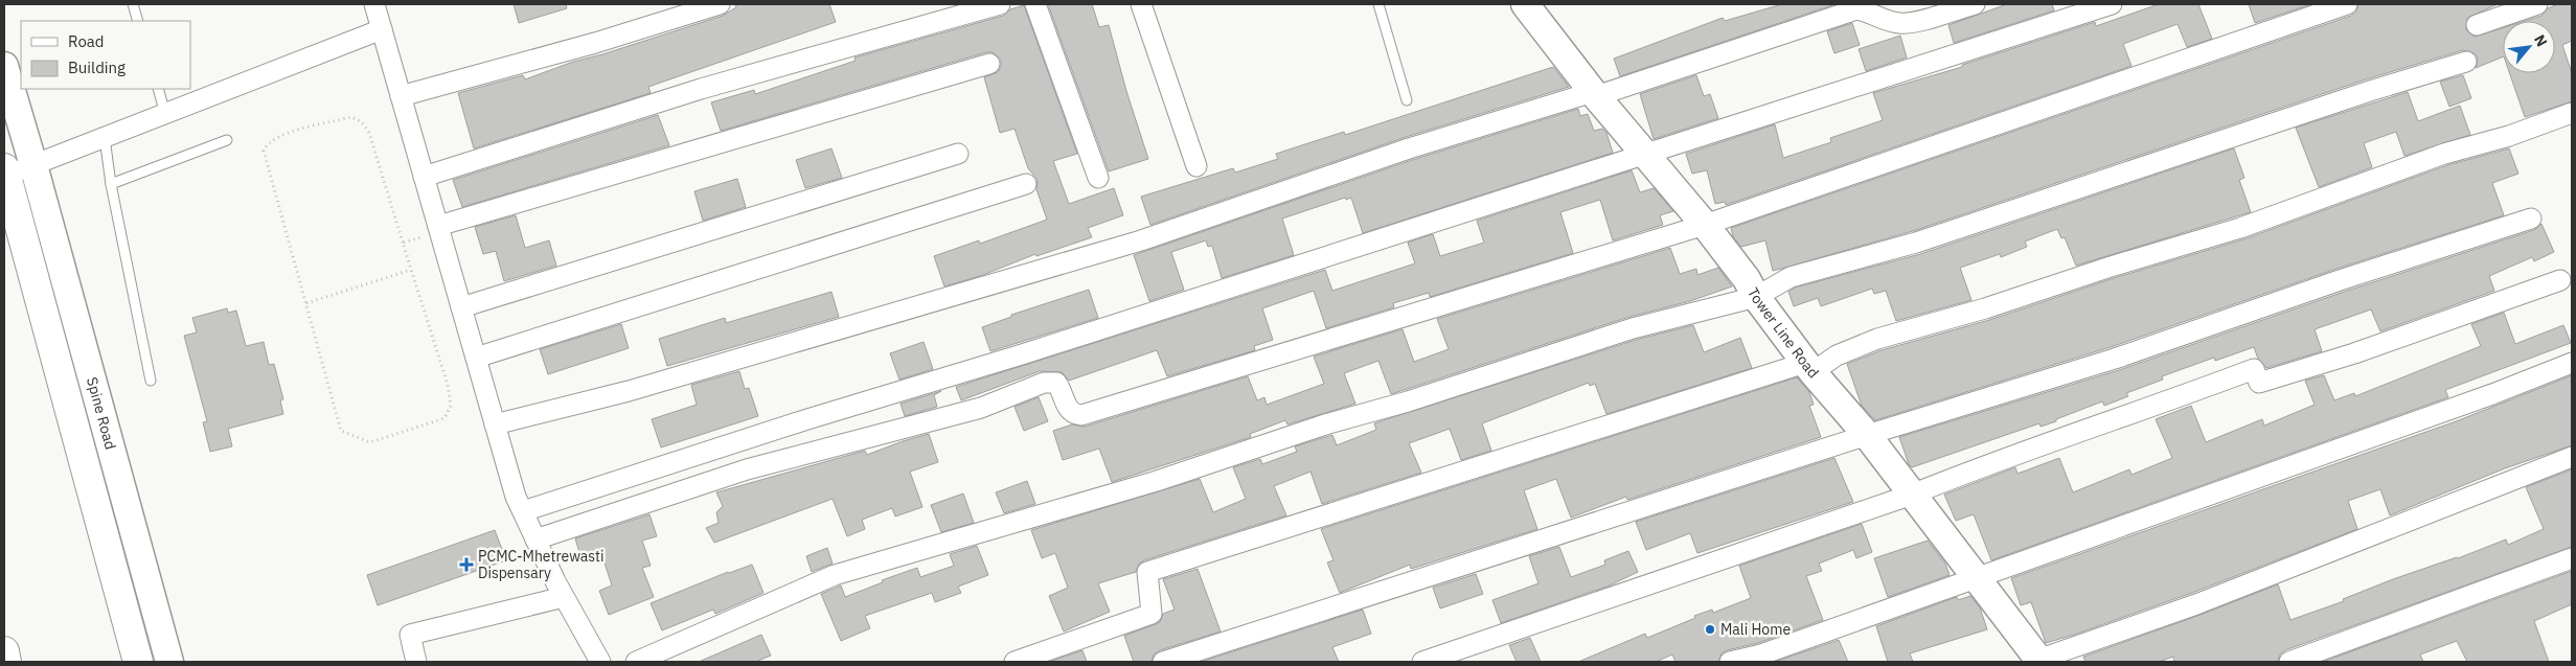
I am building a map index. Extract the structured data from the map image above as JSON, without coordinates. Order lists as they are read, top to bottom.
{
  "streets": {
    "main road": ["Spine Road"],
    "street": ["Tower Line Road"]
  },
  "places": {
    "health": ["PCMC-Mhetrewasti Dispensary"],
    "other": ["Mali Home"]
  },
  "legend": ["Road", "Building"],
  "north": "top right"
}
